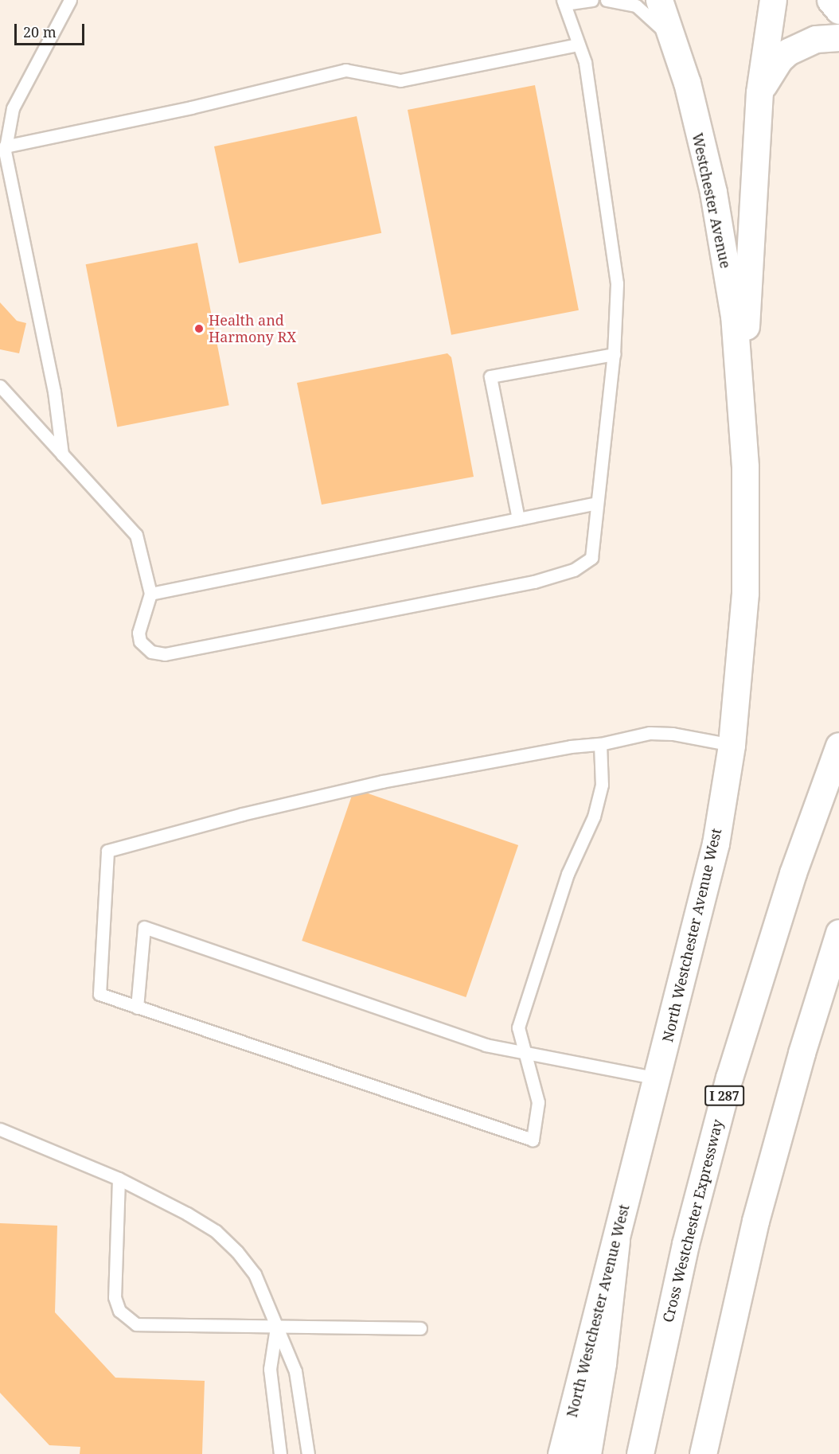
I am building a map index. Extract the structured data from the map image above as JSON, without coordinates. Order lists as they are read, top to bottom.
{
  "streets": {
    "main road": [
      "Westchester Avenue",
      "North Westchester Avenue West",
      "I 287",
      "Cross Westchester Expressway"
    ]
  },
  "crossings": [
    ["Westchester Avenue", "North Westchester Avenue West"]
  ],
  "places": ["Health and Harmony RX"],
  "scale_bar": "20 m"
}
